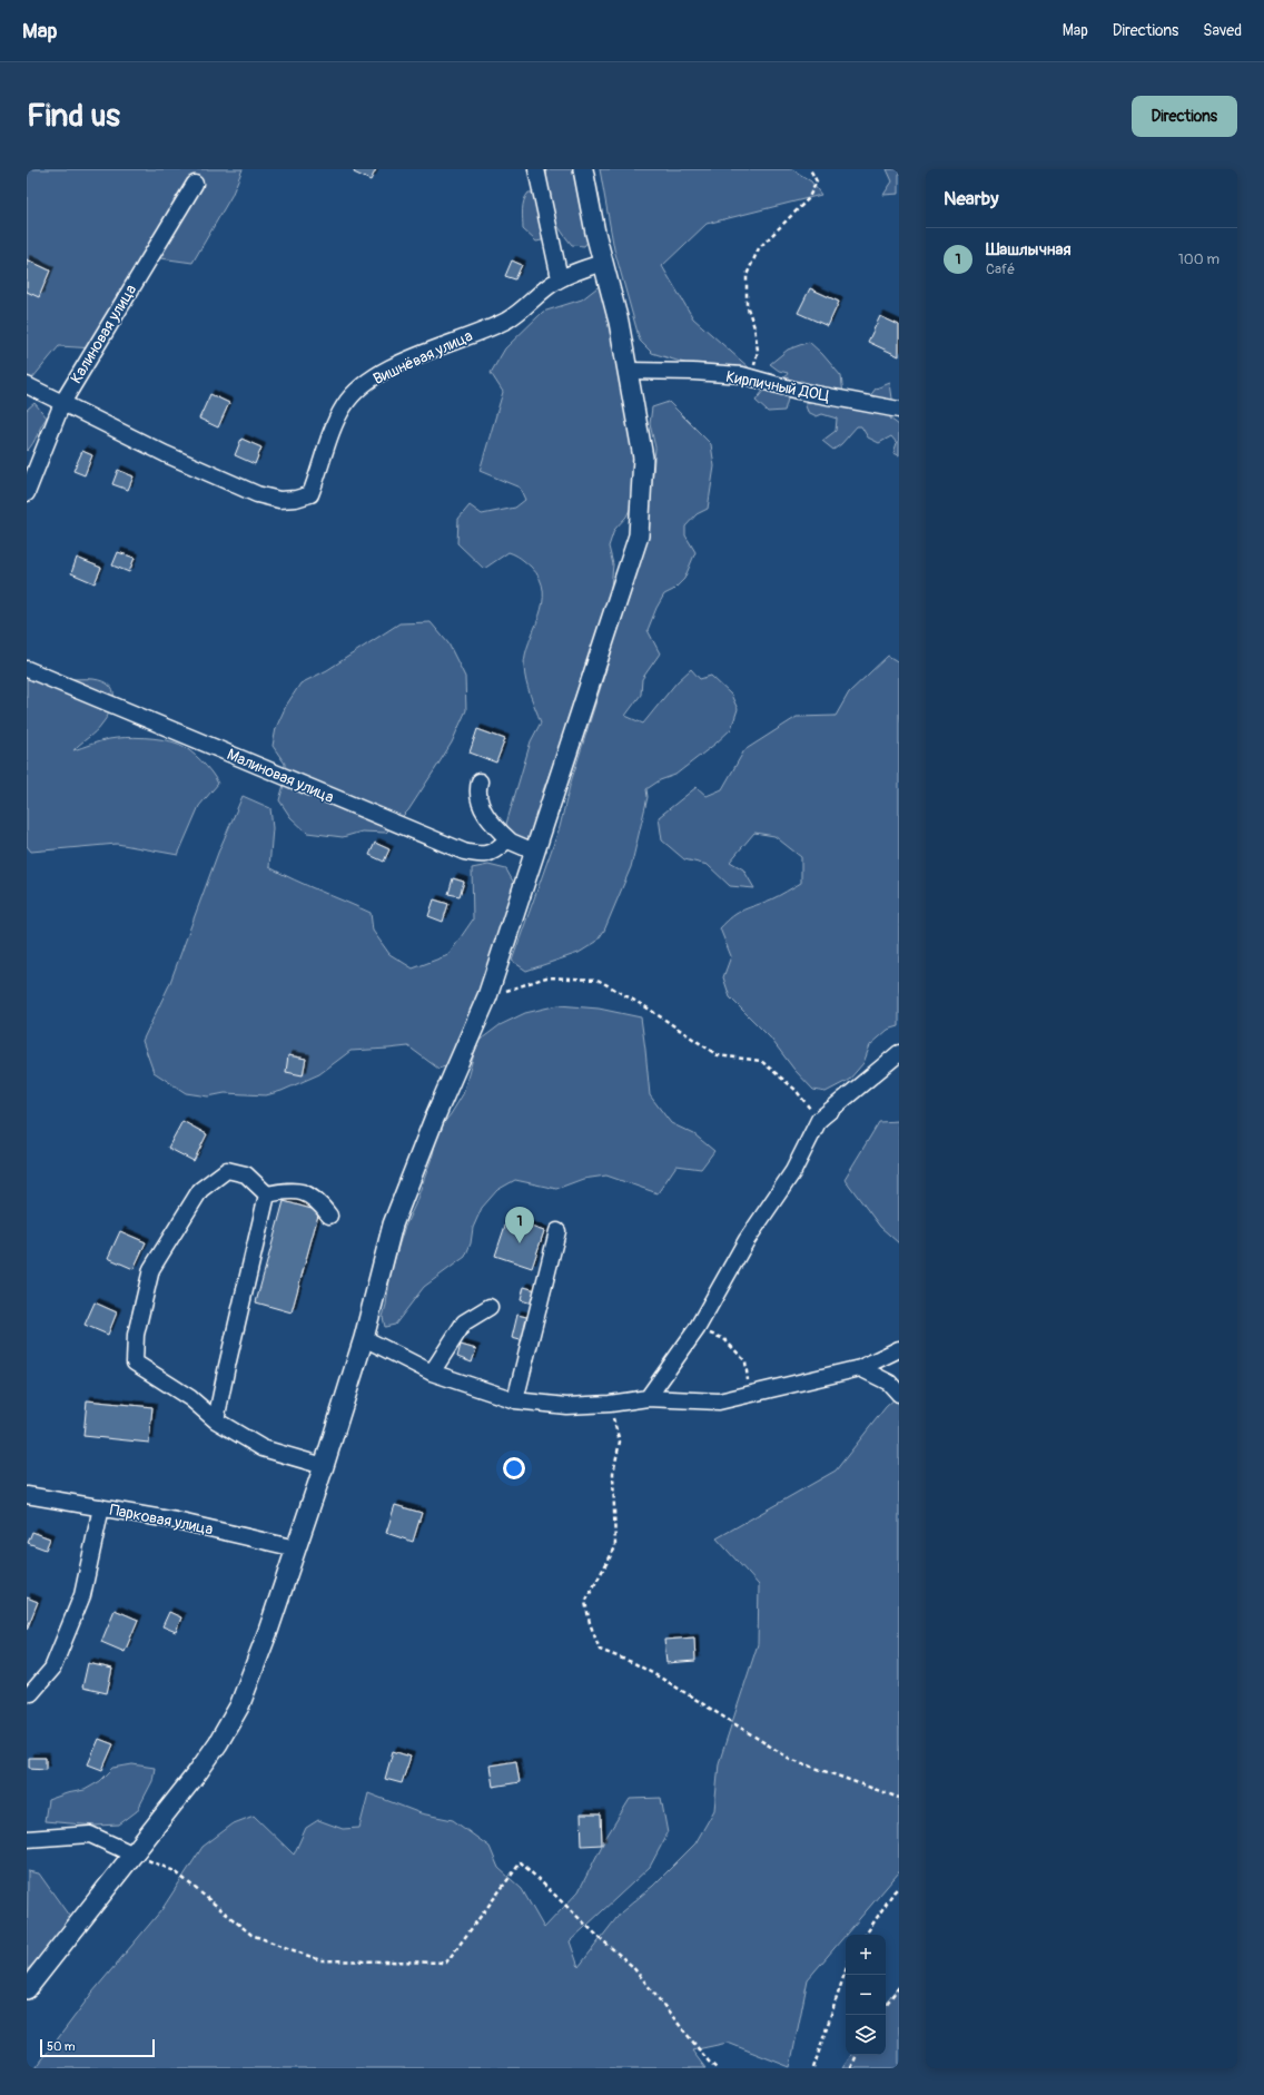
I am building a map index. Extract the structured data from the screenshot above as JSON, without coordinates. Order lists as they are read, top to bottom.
{
  "streets": {
    "street": [
      "Калиновая улица",
      "Вишнёвая улица",
      "Кирпичный ДОЦ",
      "Малиновая улица",
      "Парковая улица"
    ]
  },
  "crossings": [
    ["Калиновая улица", "Вишнёвая улица"]
  ],
  "scale_bar": "50 m",
  "page": {
    "header": "Map",
    "nav": ["Map", "Directions", "Saved"],
    "buttons": "Directions",
    "title": "Find us",
    "heading": "Nearby",
    "list": [
      {
        "mark": "1",
        "name": "Шашлычная",
        "note": "Café",
        "value": "100 m"
      }
    ],
    "pins": "1",
    "map_buttons": ["+", "−"],
    "scale": "50 m"
  }
}
